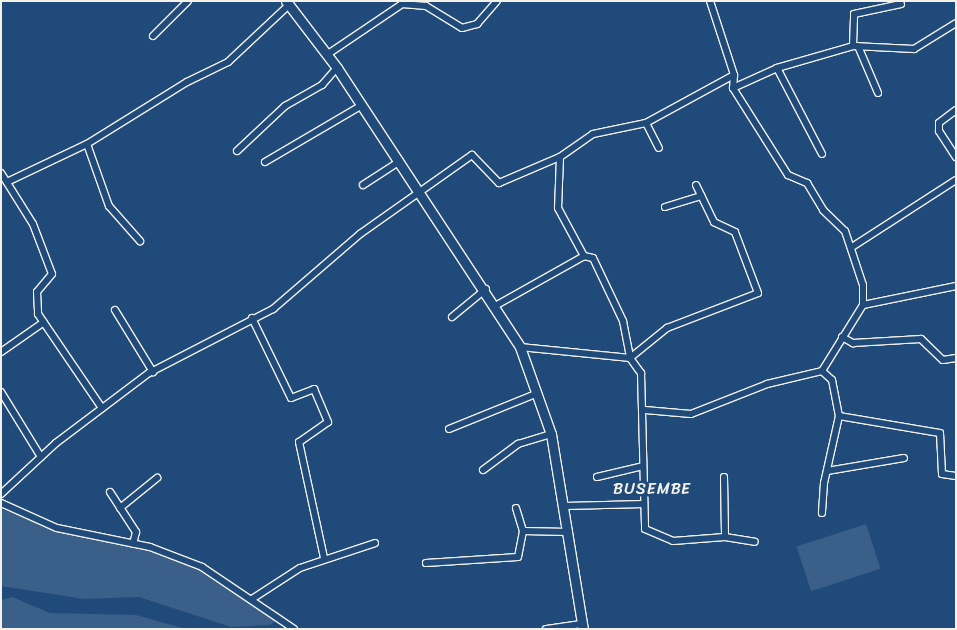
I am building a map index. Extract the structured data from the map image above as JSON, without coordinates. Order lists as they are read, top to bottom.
{
  "districts": ["BUSEMBE"]
}
